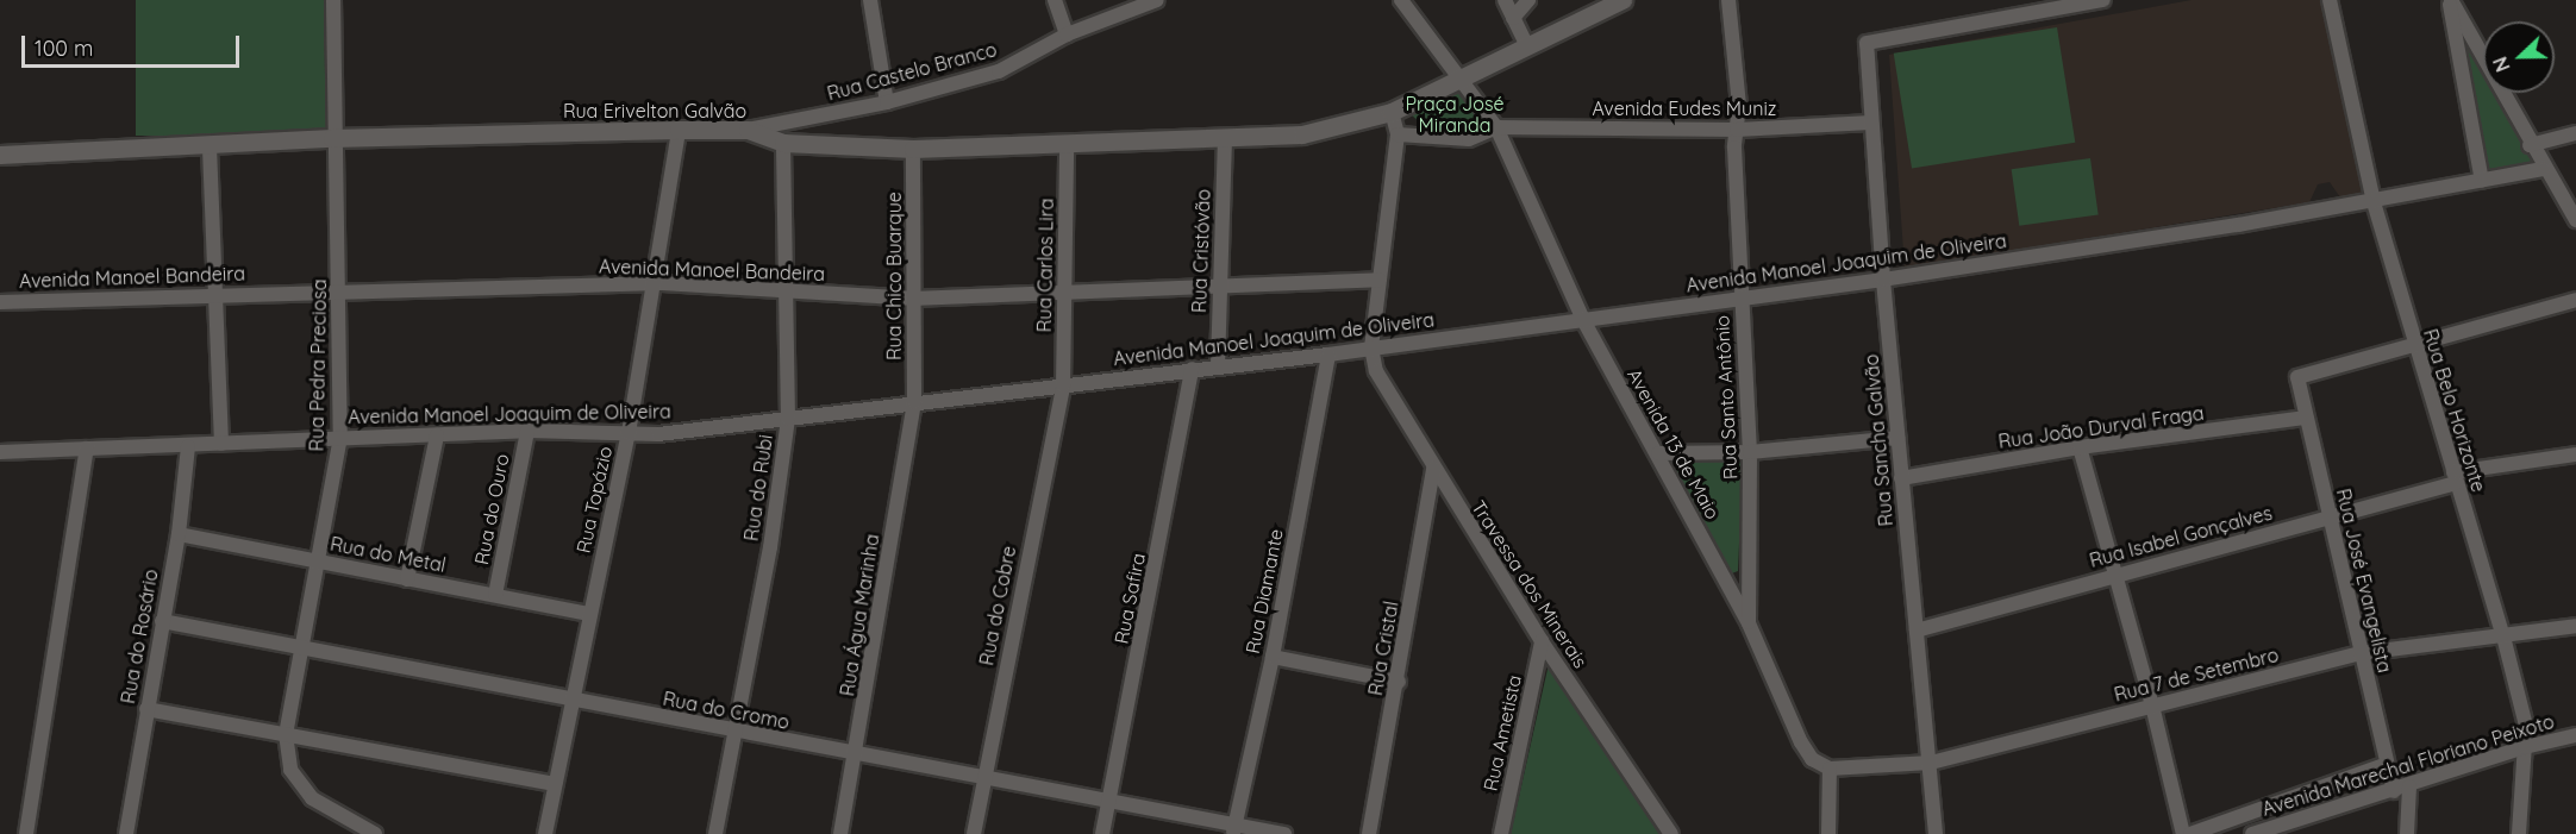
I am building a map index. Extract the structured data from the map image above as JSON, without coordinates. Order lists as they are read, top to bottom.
{
  "streets": {
    "main road": ["Rua Erivelton Galvão"],
    "street": [
      "Rua Castelo Branco",
      "Avenida Eudes Muniz",
      "Rua Cristóvão",
      "Avenida Manoel Joaquim de Oliveira",
      "Rua Carlos Lira",
      "Avenida Manoel Bandeira",
      "Rua Chico Buarque",
      "Rua Pedra Preciosa",
      "Rua Santo Antônio",
      "Rua Belo Horizonte",
      "Rua João Durval Fraga",
      "Rua Sancha Galvão",
      "Avenida 13 de Maio",
      "Rua do Rubi",
      "Rua Topázio",
      "Rua do Ouro",
      "Rua Isabel Gonçalves",
      "Rua do Metal",
      "Rua José Evangelista",
      "Travessa dos Minerais",
      "Rua Diamante",
      "Rua Safira",
      "Rua do Cobre",
      "Rua Água Marinha",
      "Rua do Rosário",
      "Rua Cristal",
      "Rua 7 de Setembro",
      "Rua do Cromo",
      "Rua Ametista",
      "Avenida Marechal Floriano Peixoto"
    ]
  },
  "crossings": [
    ["Rua Castelo Branco", "Rua Erivelton Galvão"],
    ["Avenida Eudes Muniz", "Rua Santo Antônio"],
    ["Avenida Eudes Muniz", "Rua Sancha Galvão"],
    ["Avenida Eudes Muniz", "Avenida 13 de Maio"],
    ["Rua Erivelton Galvão", "Rua Cristóvão"],
    ["Rua Erivelton Galvão", "Rua Carlos Lira"],
    ["Rua Erivelton Galvão", "Rua Chico Buarque"],
    ["Rua Erivelton Galvão", "Rua Pedra Preciosa"],
    ["Rua Erivelton Galvão", "Rua do Rubi"],
    ["Rua Erivelton Galvão", "Rua Topázio"],
    ["Rua Cristóvão", "Avenida Manoel Joaquim de Oliveira"],
    ["Rua Cristóvão", "Avenida Manoel Bandeira"],
    ["Avenida Manoel Joaquim de Oliveira", "Rua Carlos Lira"],
    ["Avenida Manoel Joaquim de Oliveira", "Rua Chico Buarque"],
    ["Avenida Manoel Joaquim de Oliveira", "Rua Pedra Preciosa"],
    ["Avenida Manoel Joaquim de Oliveira", "Rua Santo Antônio"],
    ["Avenida Manoel Joaquim de Oliveira", "Rua Belo Horizonte"],
    ["Avenida Manoel Joaquim de Oliveira", "Rua Sancha Galvão"],
    ["Avenida Manoel Joaquim de Oliveira", "Avenida 13 de Maio"],
    ["Avenida Manoel Joaquim de Oliveira", "Rua do Rubi"],
    ["Avenida Manoel Joaquim de Oliveira", "Rua Topázio"],
    ["Avenida Manoel Joaquim de Oliveira", "Rua do Ouro"],
    ["Avenida Manoel Joaquim de Oliveira", "Travessa dos Minerais"],
    ["Avenida Manoel Joaquim de Oliveira", "Rua Diamante"],
    ["Avenida Manoel Joaquim de Oliveira", "Rua Safira"],
    ["Avenida Manoel Joaquim de Oliveira", "Rua do Cobre"],
    ["Avenida Manoel Joaquim de Oliveira", "Rua Água Marinha"],
    ["Avenida Manoel Joaquim de Oliveira", "Rua do Rosário"],
    ["Rua Carlos Lira", "Avenida Manoel Bandeira"],
    ["Rua Carlos Lira", "Rua do Cobre"],
    ["Avenida Manoel Bandeira", "Rua Chico Buarque"],
    ["Avenida Manoel Bandeira", "Rua Pedra Preciosa"],
    ["Avenida Manoel Bandeira", "Rua do Rubi"],
    ["Avenida Manoel Bandeira", "Rua Topázio"],
    ["Rua Chico Buarque", "Rua Água Marinha"],
    ["Rua Pedra Preciosa", "Rua do Metal"],
    ["Rua Pedra Preciosa", "Rua do Cromo"],
    ["Rua Santo Antônio", "Avenida 13 de Maio"],
    ["Rua Belo Horizonte", "Rua Isabel Gonçalves"],
    ["Rua Belo Horizonte", "Rua José Evangelista"],
    ["Rua Belo Horizonte", "Rua 7 de Setembro"],
    ["Rua Belo Horizonte", "Avenida Marechal Floriano Peixoto"],
    ["Rua João Durval Fraga", "Rua Sancha Galvão"],
    ["Rua João Durval Fraga", "Rua José Evangelista"],
    ["Rua Sancha Galvão", "Rua Isabel Gonçalves"],
    ["Rua Sancha Galvão", "Rua 7 de Setembro"],
    ["Avenida 13 de Maio", "Rua 7 de Setembro"],
    ["Rua do Rubi", "Rua do Cromo"],
    ["Rua Topázio", "Rua do Metal"],
    ["Rua Topázio", "Rua do Cromo"],
    ["Rua do Ouro", "Rua do Metal"],
    ["Rua Isabel Gonçalves", "Rua José Evangelista"],
    ["Rua do Metal", "Rua do Rosário"],
    ["Rua José Evangelista", "Rua 7 de Setembro"],
    ["Rua José Evangelista", "Avenida Marechal Floriano Peixoto"],
    ["Travessa dos Minerais", "Rua Cristal"],
    ["Travessa dos Minerais", "Rua Ametista"],
    ["Rua Diamante", "Rua do Cromo"],
    ["Rua Safira", "Rua do Cromo"],
    ["Rua do Cobre", "Rua do Cromo"],
    ["Rua Água Marinha", "Rua do Cromo"],
    ["Rua do Rosário", "Rua do Cromo"]
  ],
  "parks": ["Praça José Miranda"],
  "scale_bar": "100 m",
  "north": "left"
}
